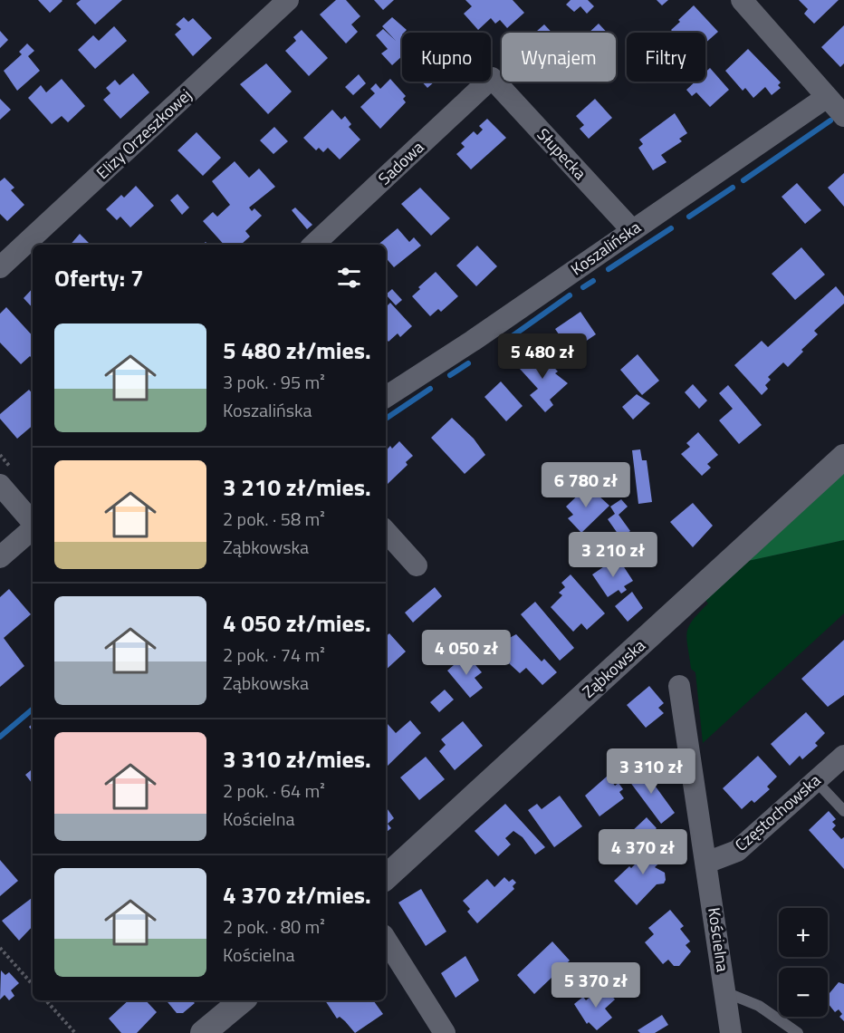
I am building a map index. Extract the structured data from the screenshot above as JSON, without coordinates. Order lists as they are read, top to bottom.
{
  "streets": {
    "street": [
      "Elizy Orzeszkowej",
      "Słupecka",
      "Sadowa",
      "Koszalińska",
      "Ząbkowska",
      "Częstochowska",
      "Kościelna"
    ]
  },
  "crossings": [
    ["Słupecka", "Sadowa"],
    ["Słupecka", "Koszalińska"],
    ["Częstochowska", "Kościelna"]
  ],
  "page": {
    "chip": ["Kupno", "Wynajem", "Filtry"],
    "heading": "Oferty: 7",
    "list": [
      {
        "name": "5 480 zł/mies.",
        "note": "3 pok. · 95 m² · Koszalińska"
      },
      {
        "name": "3 210 zł/mies.",
        "note": "2 pok. · 58 m² · Ząbkowska"
      },
      {
        "name": "4 050 zł/mies.",
        "note": "2 pok. · 74 m² · Ząbkowska"
      },
      {
        "name": "3 310 zł/mies.",
        "note": "2 pok. · 64 m² · Kościelna"
      },
      {
        "name": "4 370 zł/mies.",
        "note": "2 pok. · 80 m² · Kościelna"
      }
    ],
    "price": [
      "5 480 zł",
      "6 780 zł",
      "3 210 zł",
      "4 050 zł",
      "3 310 zł",
      "4 370 zł",
      "5 370 zł"
    ],
    "map_buttons": ["+", "−"]
  }
}
